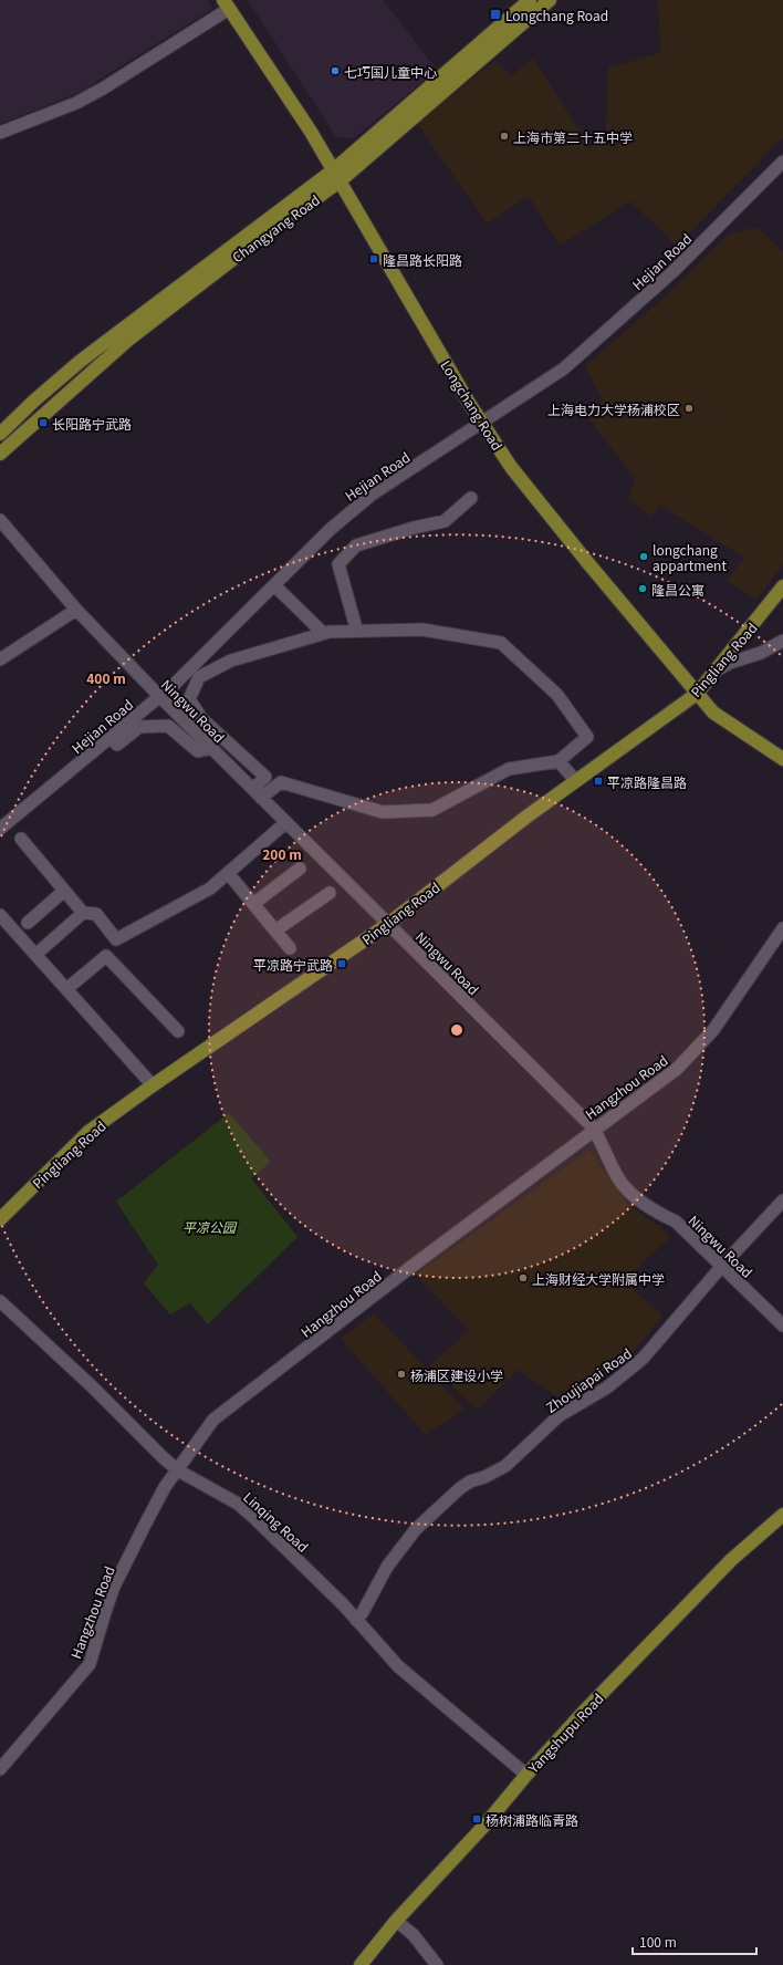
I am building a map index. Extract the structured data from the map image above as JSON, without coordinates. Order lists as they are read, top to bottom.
{
  "streets": {
    "main road": [
      "Changyang Road",
      "Longchang Road",
      "Pingliang Road",
      "Yangshupu Road"
    ],
    "street": [
      "Hejian Road",
      "Ningwu Road",
      "Hangzhou Road",
      "Zhoujiapai Road",
      "Linqing Road"
    ]
  },
  "crossings": [
    ["Changyang Road", "Longchang Road"],
    ["Hejian Road", "Longchang Road"],
    ["Hejian Road", "Ningwu Road"],
    ["Longchang Road", "Pingliang Road"],
    ["Pingliang Road", "Ningwu Road"],
    ["Ningwu Road", "Hangzhou Road"],
    ["Ningwu Road", "Zhoujiapai Road"],
    ["Hangzhou Road", "Linqing Road"],
    ["Zhoujiapai Road", "Linqing Road"],
    ["Linqing Road", "Yangshupu Road"]
  ],
  "parks": ["平凉公园"],
  "places": {
    "transit": [
      "Longchang Road",
      "隆昌路长阳路",
      "长阳路宁武路",
      "平凉路隆昌路",
      "平凉路宁武路",
      "杨树浦路临青路"
    ],
    "other": [
      "七巧国儿童中心",
      "上海市第二十五中学",
      "上海电力大学杨浦校区",
      "longchang appartment",
      "隆昌公寓",
      "上海财经大学附属中学",
      "杨浦区建设小学"
    ]
  },
  "scale_bar": "100 m",
  "rings": ["400 m", "200 m"]
}
